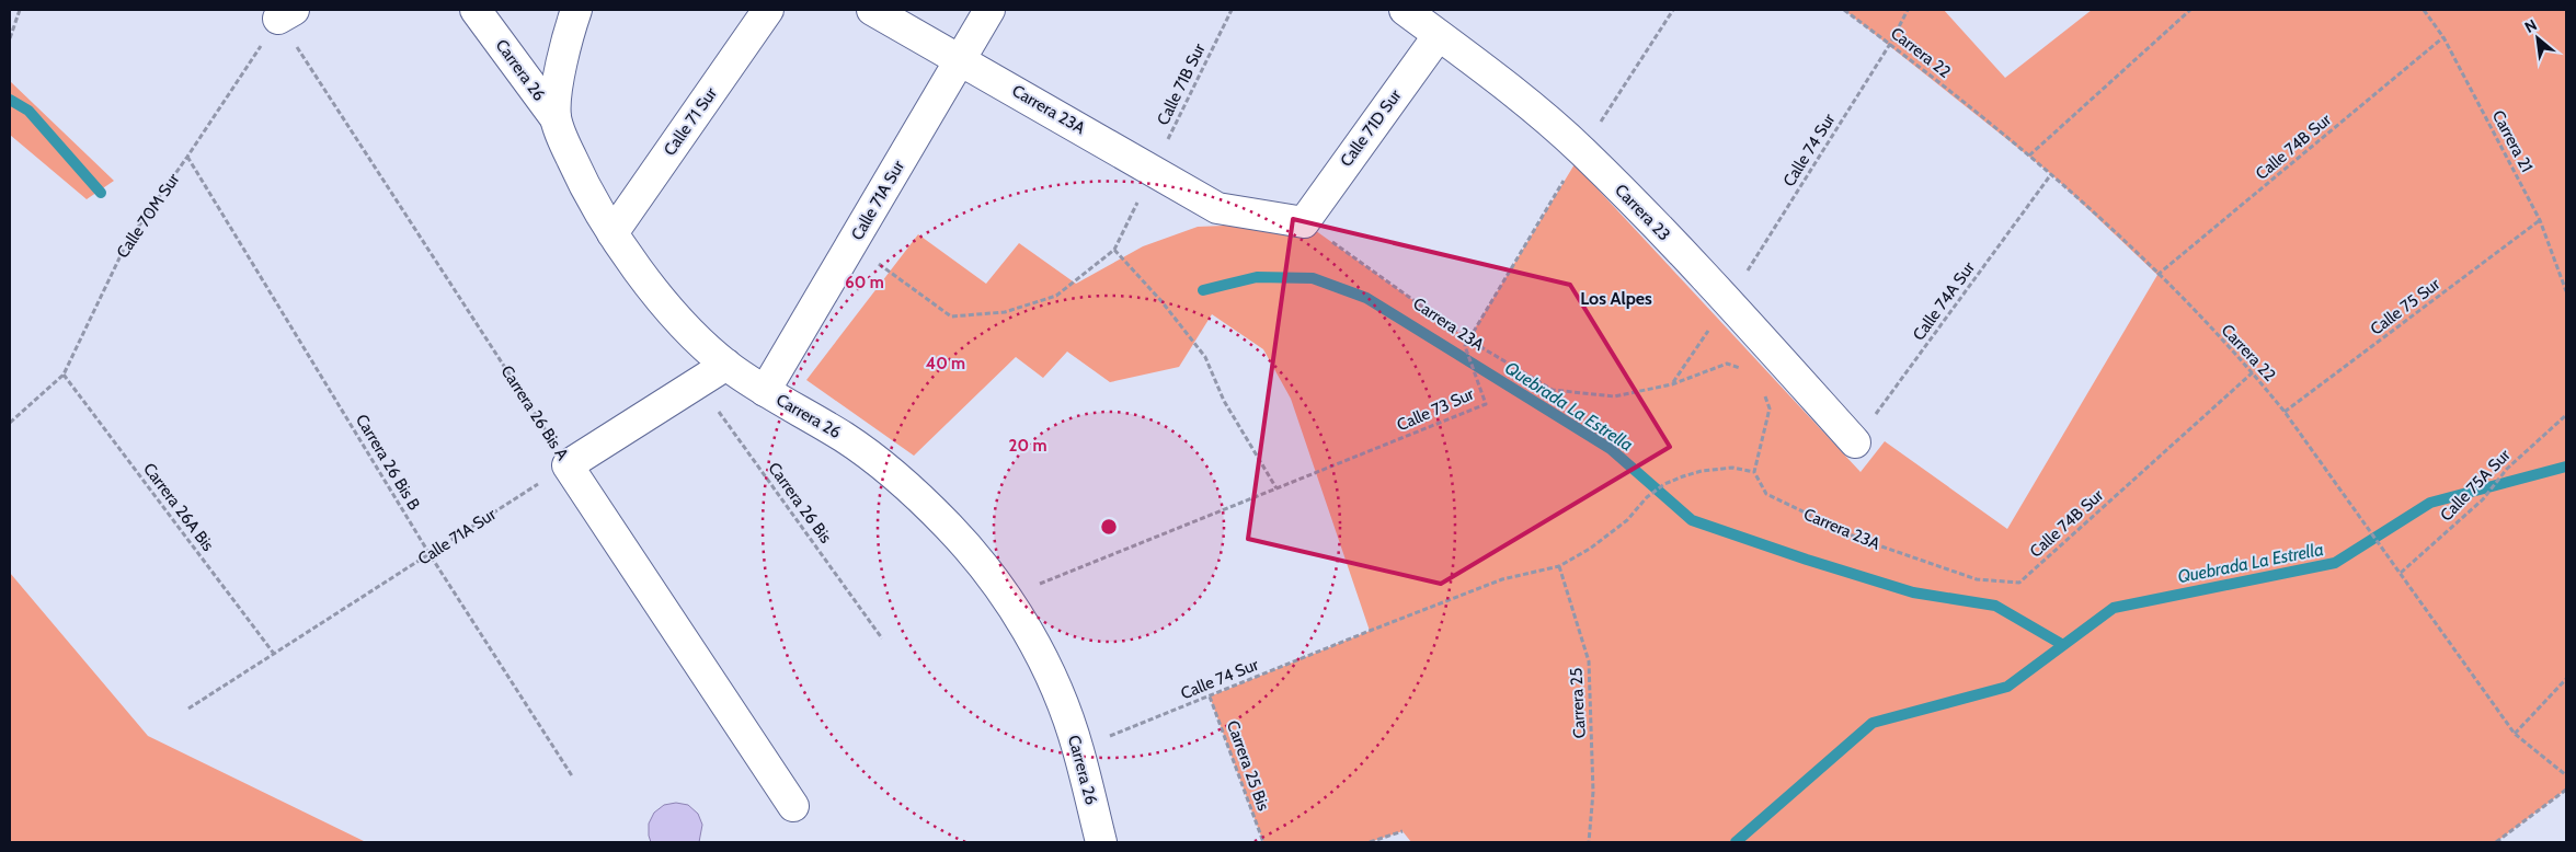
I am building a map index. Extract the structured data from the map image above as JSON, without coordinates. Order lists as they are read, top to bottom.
{
  "streets": {
    "street": [
      "Carrera 26",
      "Carrera 23A",
      "Calle 71 Sur",
      "Calle 71D Sur",
      "Calle 71A Sur",
      "Carrera 23",
      "Carrera 26 Bis A"
    ],
    "path": [
      "Carrera 22",
      "Calle 71B Sur",
      "Carrera 21",
      "Calle 74B Sur",
      "Calle 74 Sur",
      "Calle 70M Sur",
      "Calle 74A Sur",
      "Calle 75 Sur",
      "Calle 73 Sur",
      "Carrera 26 Bis B",
      "Calle 75A Sur",
      "Carrera 26 Bis",
      "Carrera 26A Bis",
      "Carrera 25",
      "Carrera 25 Bis"
    ]
  },
  "crossings": [
    ["Carrera 22", "Calle 74B Sur"],
    ["Carrera 22", "Calle 74 Sur"],
    ["Carrera 22", "Calle 74A Sur"],
    ["Carrera 22", "Calle 75 Sur"],
    ["Carrera 22", "Calle 75A Sur"],
    ["Carrera 26", "Calle 71 Sur"],
    ["Carrera 26", "Calle 74 Sur"],
    ["Carrera 26", "Calle 71A Sur"],
    ["Carrera 26", "Calle 73 Sur"],
    ["Calle 71B Sur", "Carrera 23A"],
    ["Carrera 23A", "Calle 71D Sur"],
    ["Carrera 23A", "Calle 74B Sur"],
    ["Carrera 23A", "Calle 74 Sur"],
    ["Carrera 23A", "Calle 71A Sur"],
    ["Carrera 23A", "Calle 73 Sur"],
    ["Calle 71D Sur", "Carrera 23"],
    ["Carrera 21", "Calle 74B Sur"],
    ["Carrera 21", "Calle 75 Sur"],
    ["Calle 74 Sur", "Carrera 23"],
    ["Calle 74 Sur", "Carrera 25"],
    ["Calle 74 Sur", "Carrera 25 Bis"],
    ["Calle 71A Sur", "Carrera 26 Bis A"],
    ["Calle 71A Sur", "Carrera 26 Bis B"],
    ["Calle 71A Sur", "Carrera 26A Bis"],
    ["Carrera 23", "Calle 74A Sur"],
    ["Carrera 23", "Calle 73 Sur"],
    ["Calle 70M Sur", "Carrera 26 Bis A"],
    ["Calle 70M Sur", "Carrera 26 Bis B"],
    ["Calle 70M Sur", "Carrera 26A Bis"]
  ],
  "districts": ["Los Alpes"],
  "water": ["Quebrada La Estrella"],
  "north": "top left",
  "rings": ["60 m", "40 m", "20 m"]
}
